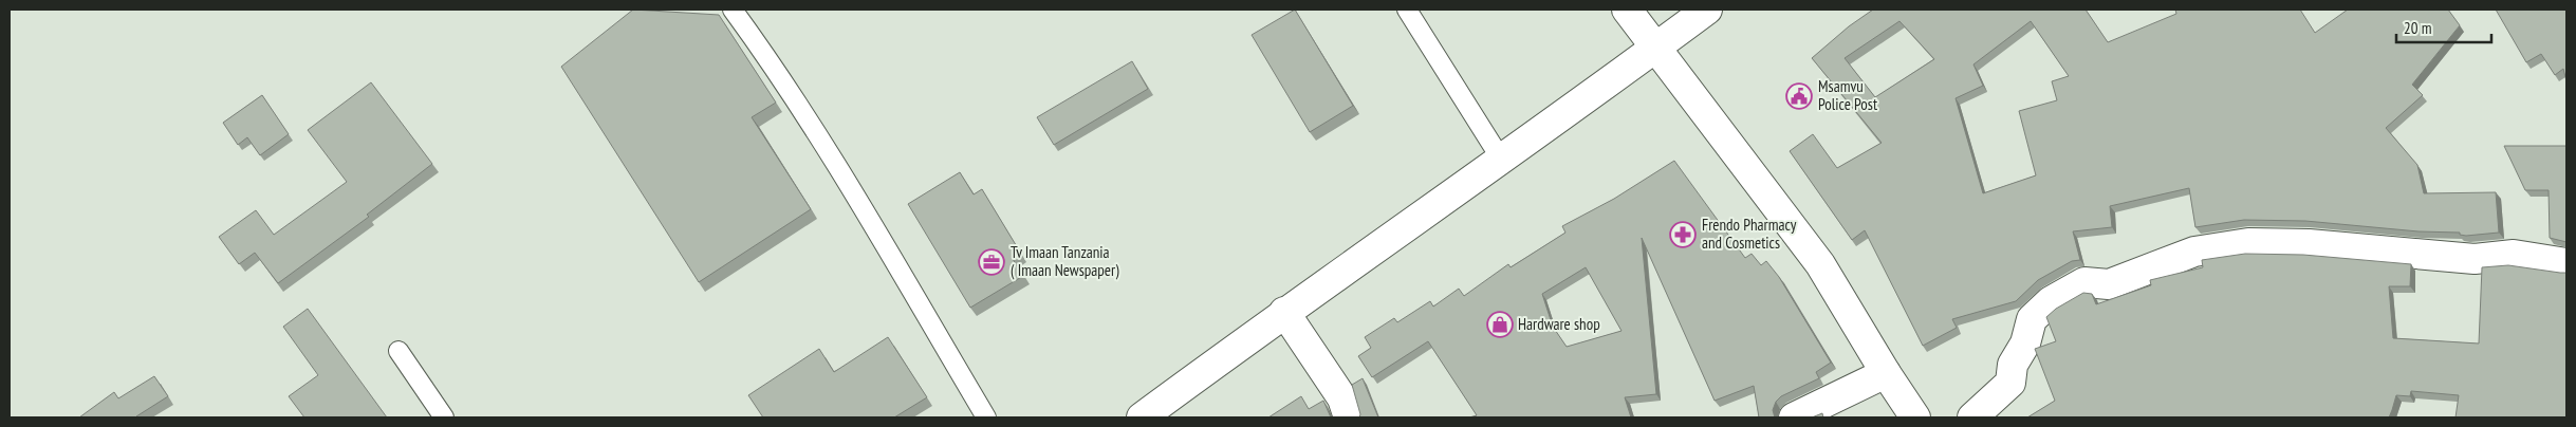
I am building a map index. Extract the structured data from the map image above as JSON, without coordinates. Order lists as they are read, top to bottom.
{
  "places": {
    "public building": ["Msamvu Police Post"],
    "pharmacy": ["Frendo Pharmacy and Cosmetics"],
    "office": ["Tv Imaan Tanzania ( Imaan Newspaper)"],
    "shop": ["Hardware shop"]
  },
  "scale_bar": "20 m"
}
